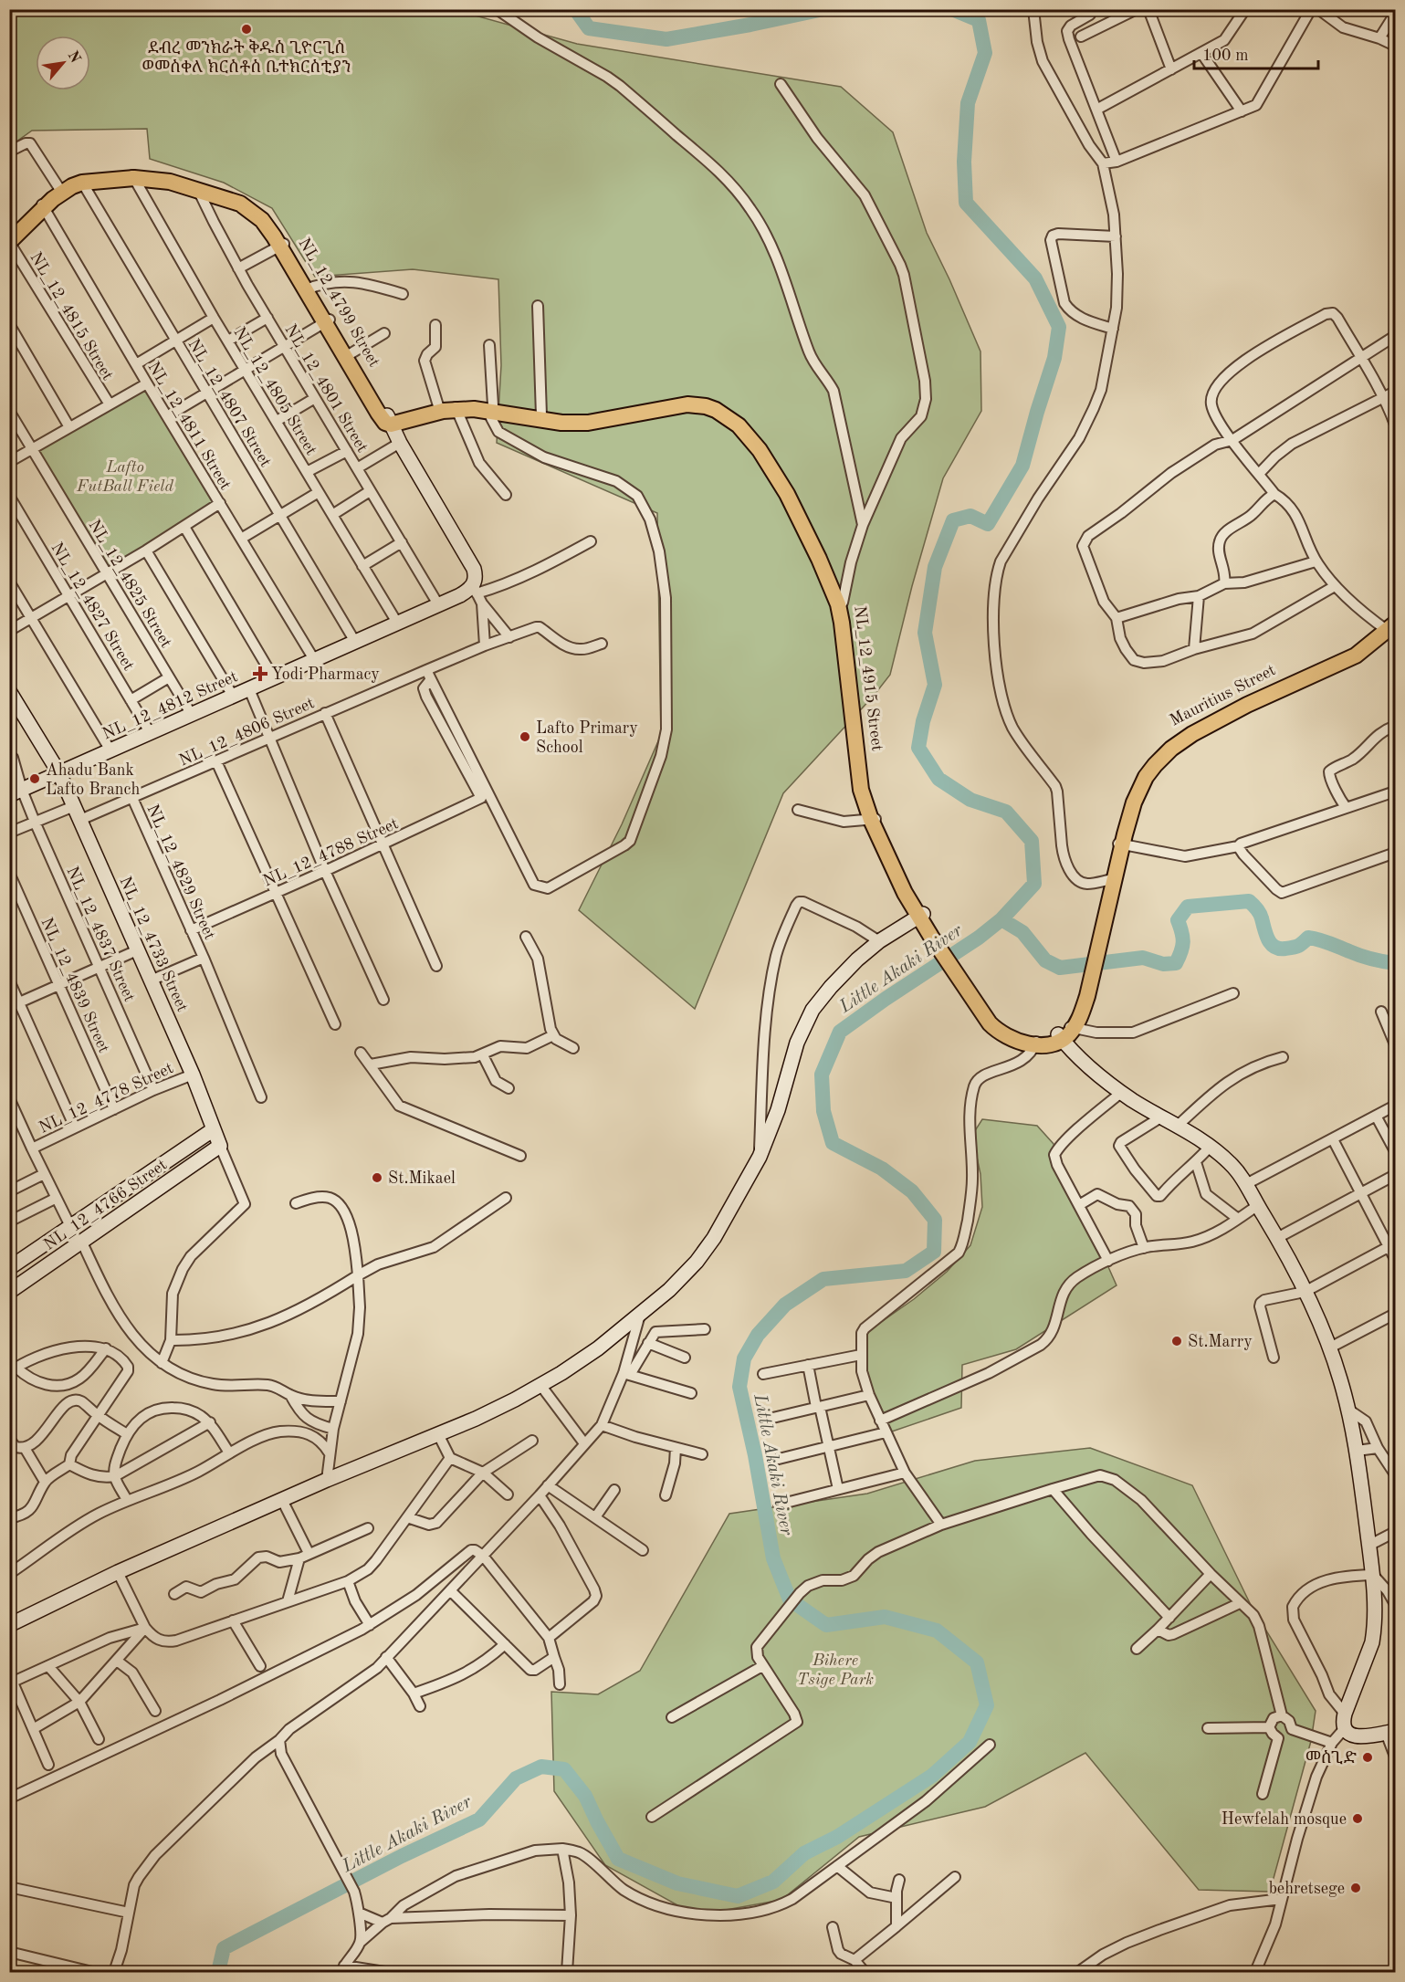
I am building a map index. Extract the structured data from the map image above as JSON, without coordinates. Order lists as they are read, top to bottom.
{
  "streets": {
    "main road": ["NL_12_4799 Street", "NL_12_4915 Street", "Mauritius Street"],
    "street": [
      "NL_12_4815 Street",
      "NL_12_4801 Street",
      "NL_12_4805 Street",
      "NL_12_4807 Street",
      "NL_12_4811 Street",
      "NL_12_4825 Street",
      "NL_12_4827 Street",
      "NL_12_4812 Street",
      "NL_12_4806 Street",
      "NL_12_4788 Street",
      "NL_12_4829 Street",
      "NL_12_4837 Street",
      "NL_12_4733 Street",
      "NL_12_4839 Street",
      "NL_12_4778 Street",
      "NL_12_4766 Street"
    ]
  },
  "crossings": [
    ["NL_12_4799 Street", "NL_12_4801 Street"],
    ["NL_12_4799 Street", "NL_12_4915 Street"],
    ["NL_12_4799 Street", "NL_12_4812 Street"],
    ["NL_12_4799 Street", "NL_12_4806 Street"],
    ["NL_12_4801 Street", "NL_12_4812 Street"],
    ["NL_12_4805 Street", "NL_12_4812 Street"],
    ["NL_12_4807 Street", "NL_12_4812 Street"],
    ["NL_12_4811 Street", "NL_12_4812 Street"],
    ["NL_12_4825 Street", "NL_12_4812 Street"],
    ["NL_12_4827 Street", "NL_12_4812 Street"],
    ["NL_12_4812 Street", "NL_12_4837 Street"],
    ["NL_12_4812 Street", "NL_12_4733 Street"],
    ["NL_12_4806 Street", "NL_12_4788 Street"],
    ["NL_12_4806 Street", "NL_12_4829 Street"],
    ["NL_12_4806 Street", "NL_12_4733 Street"],
    ["NL_12_4788 Street", "NL_12_4829 Street"],
    ["NL_12_4829 Street", "NL_12_4733 Street"],
    ["NL_12_4837 Street", "NL_12_4778 Street"],
    ["NL_12_4733 Street", "NL_12_4778 Street"],
    ["NL_12_4733 Street", "NL_12_4766 Street"],
    ["NL_12_4839 Street", "NL_12_4778 Street"]
  ],
  "water": ["Little Akaki River"],
  "parks": ["Lafto FutBall Field", "Bihere Tsige Park"],
  "places": {
    "other": [
      "ደብረ መንክራት ቅዱስ ጊዮርጊስ ወመስቀለ ክርስቶስ ቤተክርስቲያን",
      "Lafto Primary School",
      "Ahadu Bank Lafto Branch",
      "St.Mikael",
      "St.Marry",
      "መስጊድ",
      "Hewfelah mosque",
      "behretsege"
    ],
    "health": ["Yodi Pharmacy"]
  },
  "scale_bar": "100 m",
  "north": "top right"
}
